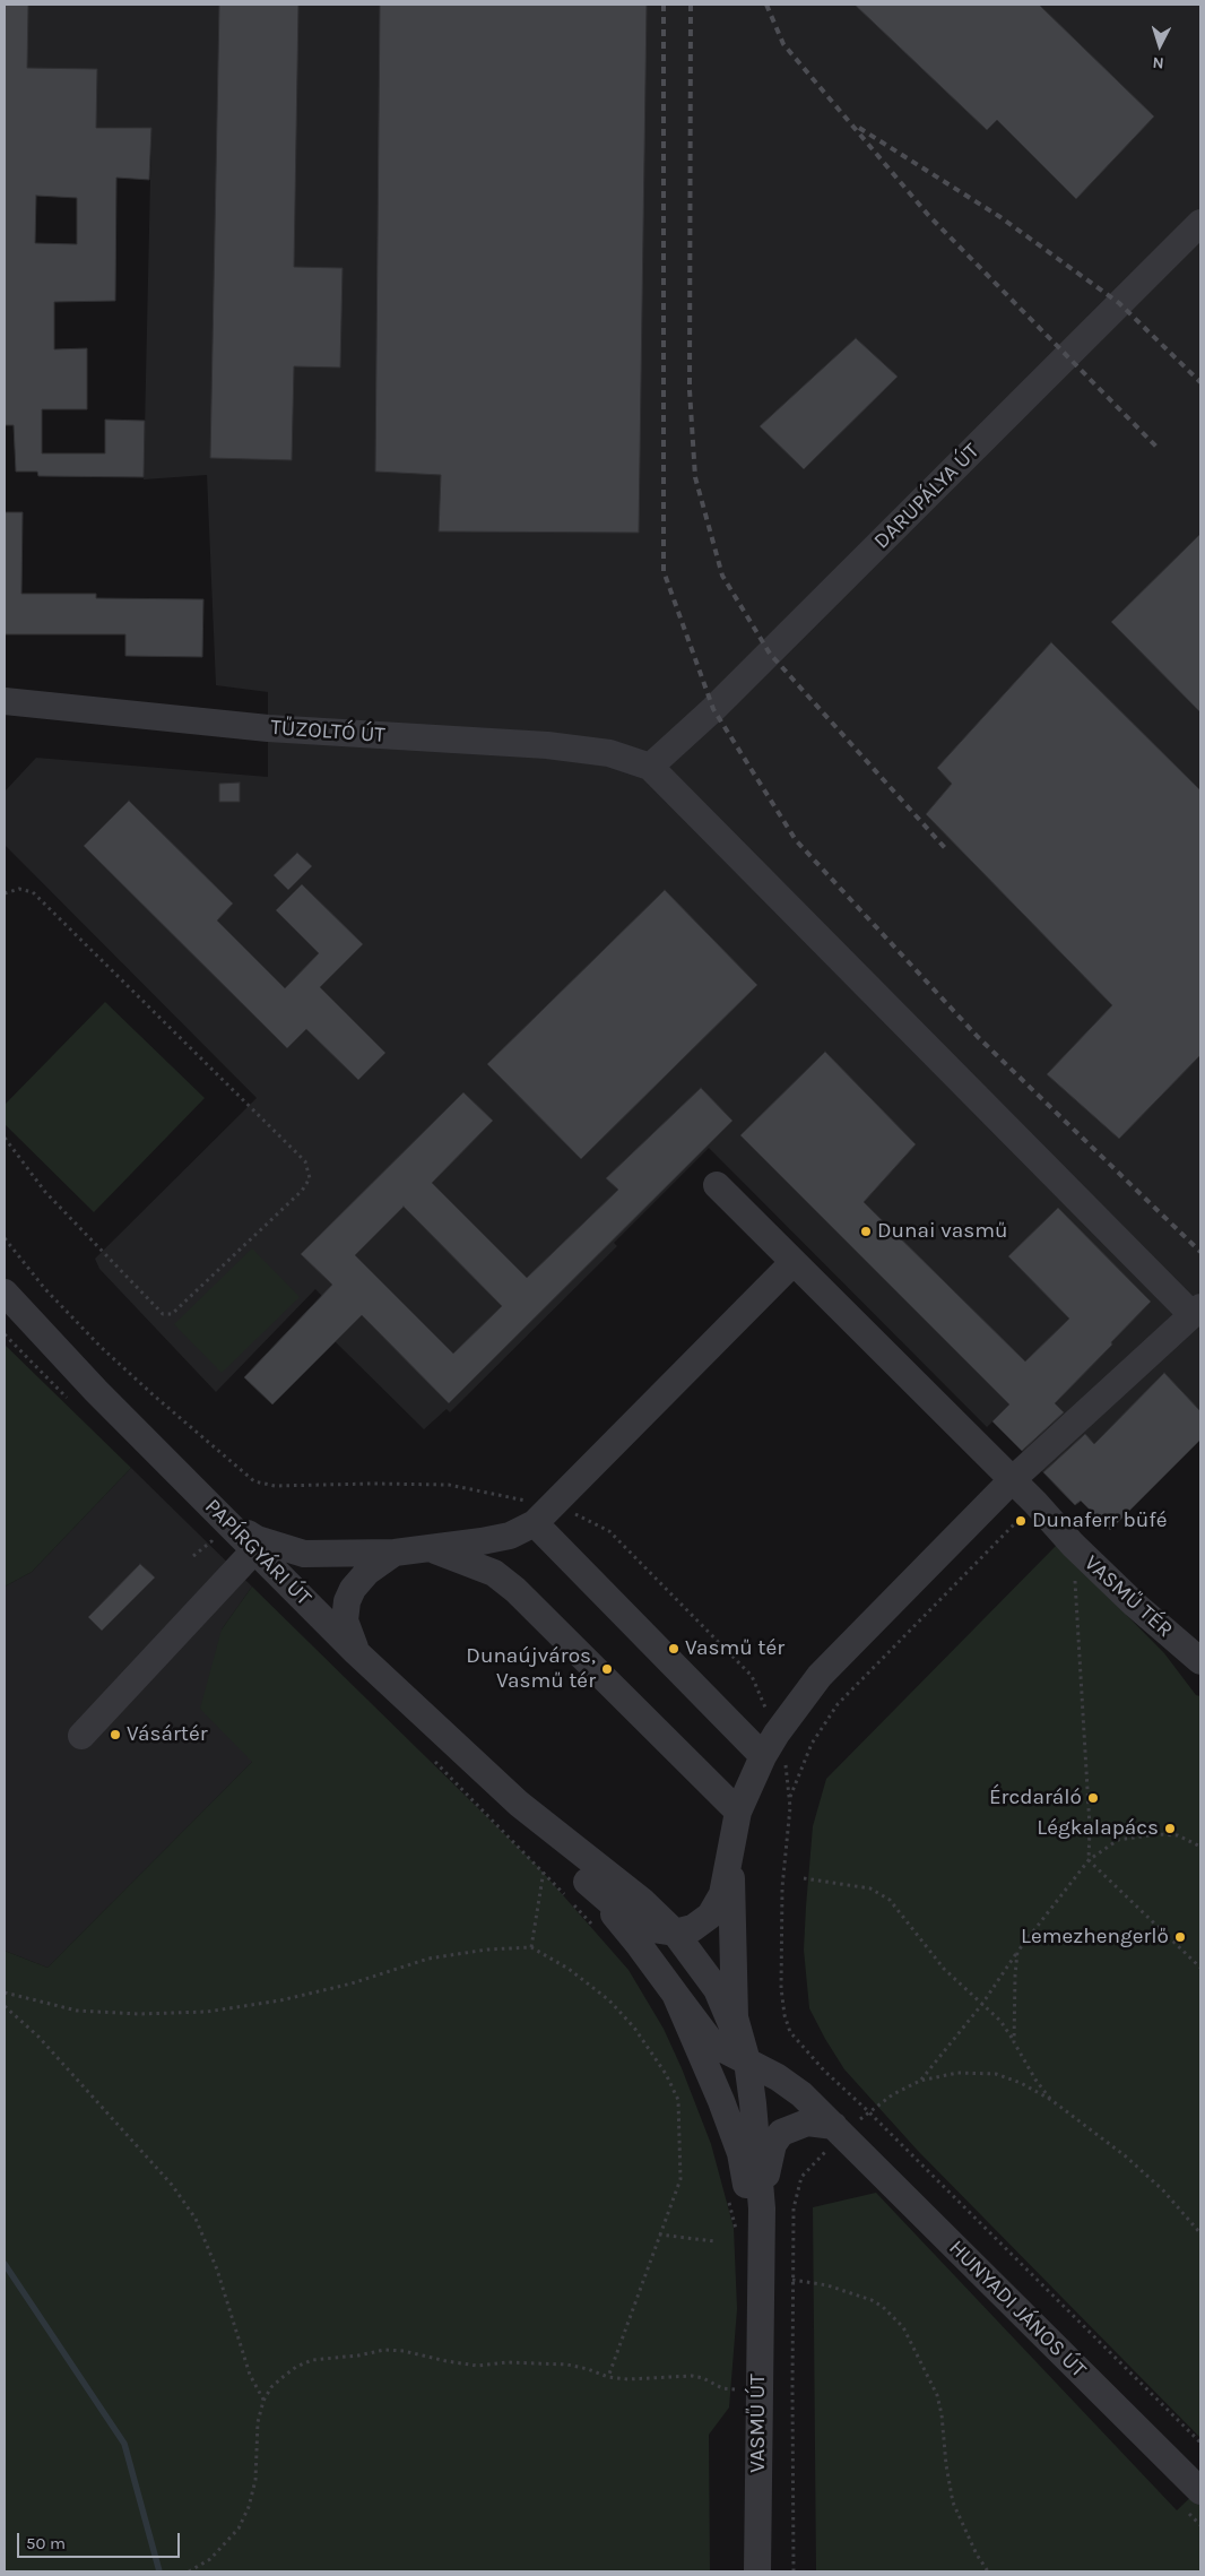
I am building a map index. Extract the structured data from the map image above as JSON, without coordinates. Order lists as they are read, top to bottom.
{
  "streets": {
    "street": [
      "DARUPÁLYA ÚT",
      "TŰZOLTÓ ÚT",
      "PAPÍRGYÁRI ÚT",
      "VASMŰ TÉR",
      "HUNYADI JÁNOS ÚT",
      "VASMŰ ÚT"
    ]
  },
  "crossings": [
    ["DARUPÁLYA ÚT", "TŰZOLTÓ ÚT"]
  ],
  "places": [
    "Dunai vasmű",
    "Dunaferr büfé",
    "Vasmű tér",
    "Dunaújváros, Vasmű tér",
    "Vásártér",
    "Ércdaráló",
    "Légkalapács",
    "Lemezhengerlő"
  ],
  "scale_bar": "50 m",
  "north": "bottom"
}
